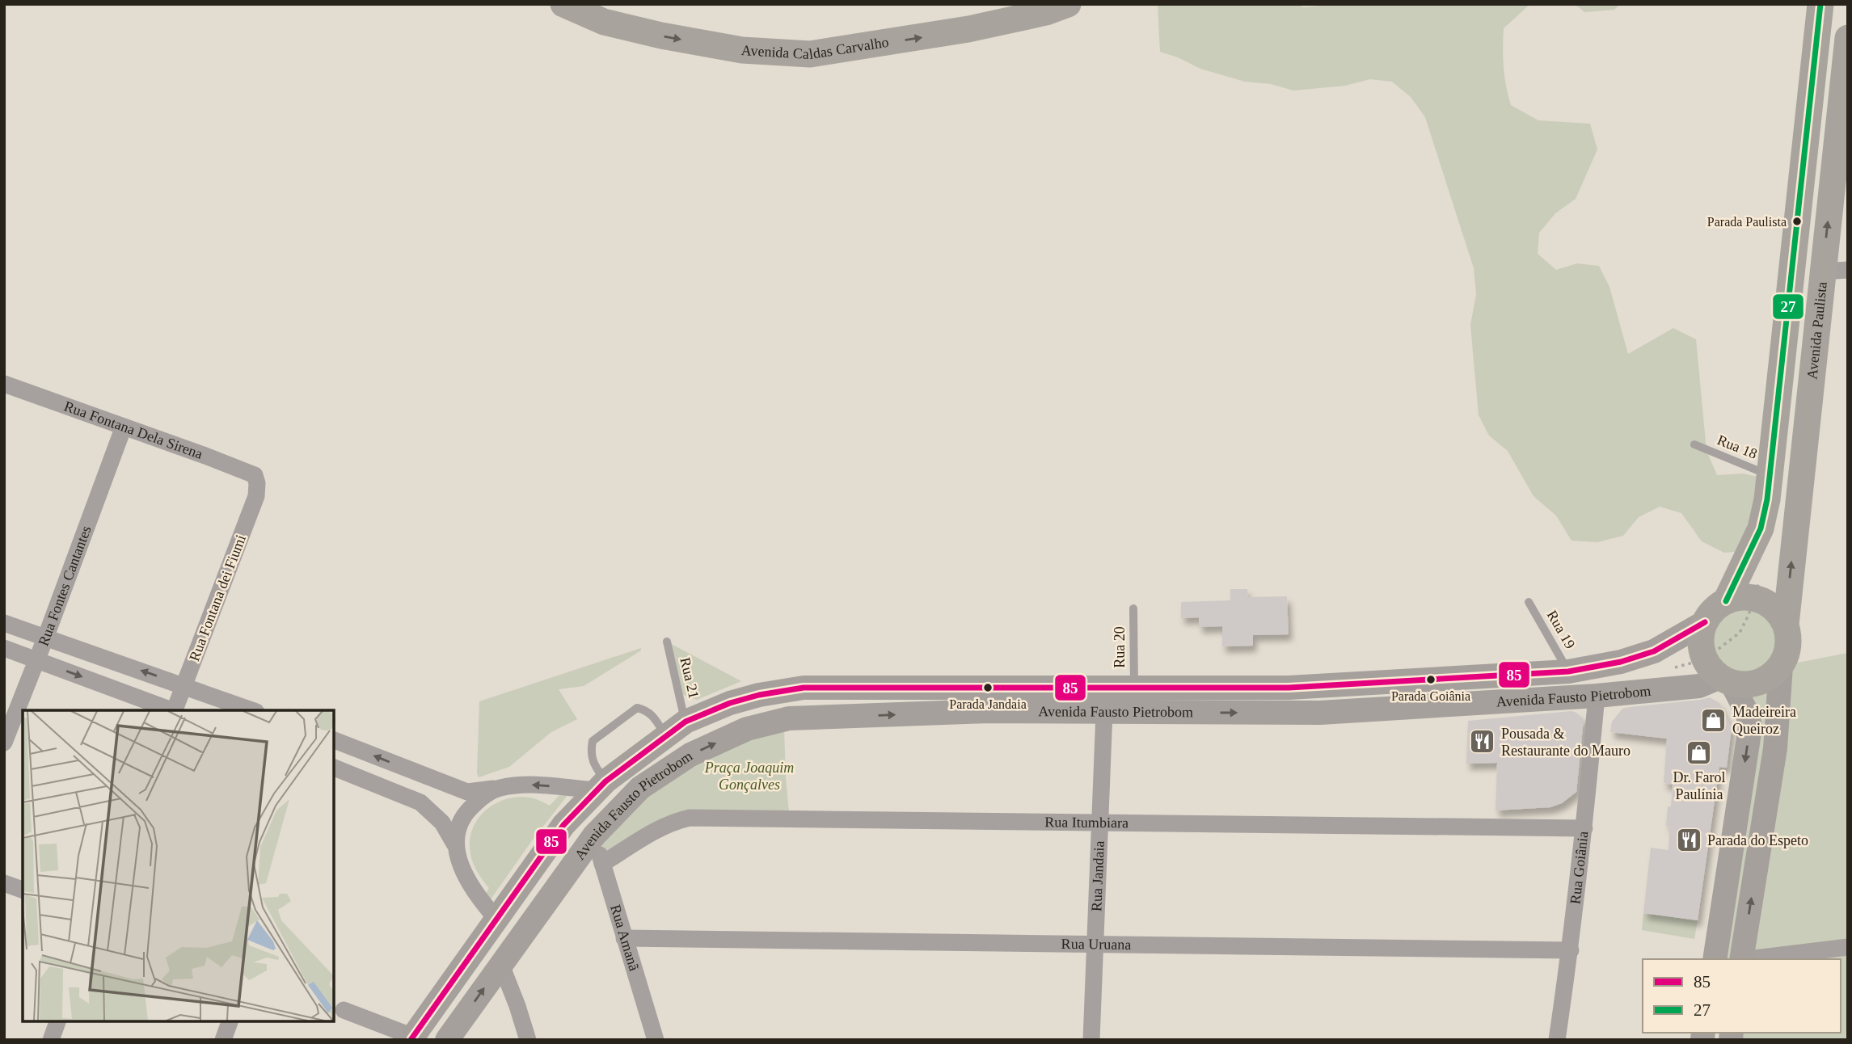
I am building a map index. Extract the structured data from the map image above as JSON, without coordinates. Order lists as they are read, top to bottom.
{
  "streets": {
    "main road": ["Avenida Caldas Carvalho", "Avenida Paulista", "Avenida Fausto Pietrobom"],
    "street": [
      "Rua Fontana Dela Sirena",
      "Rua Fontes Cantantes",
      "Rua Fontana dei Fiumi",
      "Rua Itumbiara",
      "Rua Goiânia",
      "Rua Jandaia",
      "Rua Amanã",
      "Rua Uruana"
    ],
    "lane": [
      "Rua 18",
      "Rua 19",
      "Rua 20",
      "Rua 21"
    ]
  },
  "crossings": [
    ["Avenida Paulista", "Avenida Fausto Pietrobom"],
    ["Rua Fontana Dela Sirena", "Rua Fontes Cantantes"],
    ["Rua Fontana Dela Sirena", "Rua Fontana dei Fiumi"],
    ["Rua 19", "Avenida Fausto Pietrobom"],
    ["Rua 20", "Avenida Fausto Pietrobom"],
    ["Rua 21", "Avenida Fausto Pietrobom"],
    ["Avenida Fausto Pietrobom", "Rua Goiânia"],
    ["Avenida Fausto Pietrobom", "Rua Jandaia"],
    ["Avenida Fausto Pietrobom", "Rua Amanã"],
    ["Rua Itumbiara", "Rua Goiânia"],
    ["Rua Itumbiara", "Rua Jandaia"],
    ["Rua Itumbiara", "Rua Amanã"],
    ["Rua Goiânia", "Rua Uruana"],
    ["Rua Jandaia", "Rua Uruana"],
    ["Rua Amanã", "Rua Uruana"]
  ],
  "one_way": ["Avenida Caldas Carvalho"],
  "parks": ["Praça Joaquim Gonçalves"],
  "places": {
    "other": ["Parada Paulista", "Parada Goiânia", "Parada Jandaia"],
    "shop": ["Madeireira Queiroz", "Dr. Farol Paulínia"],
    "restaurant": ["Pousada & Restaurante do Mauro", "Parada do Espeto"]
  },
  "lines": ["transit line 27", "transit line 85"],
  "legend": ["85", "27"]
}
